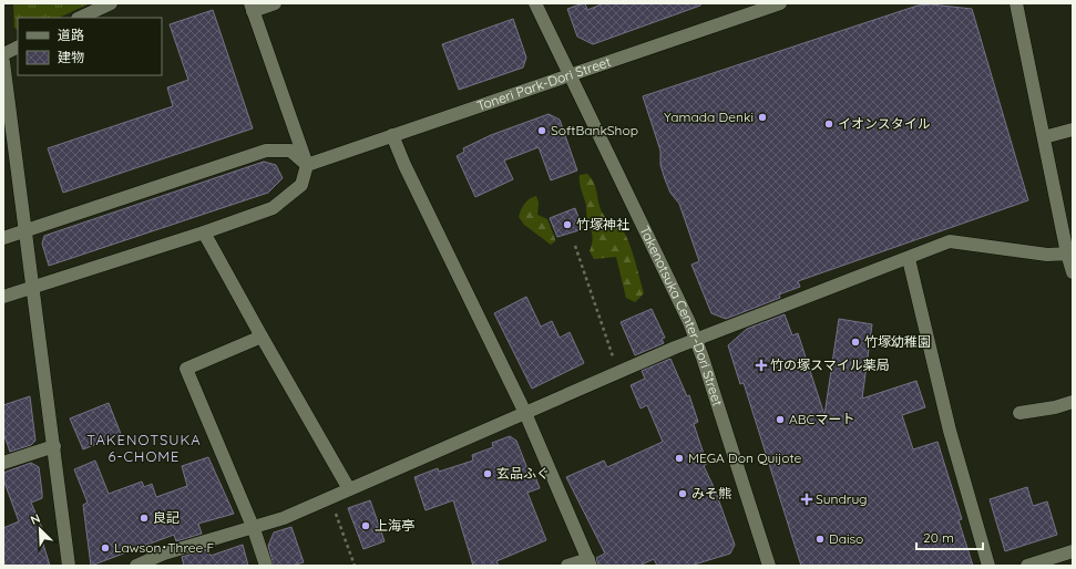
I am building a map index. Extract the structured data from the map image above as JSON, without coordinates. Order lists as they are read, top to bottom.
{
  "streets": {
    "street": ["Toneri Park-Dori Street", "Takenotsuka Center-Dori Street"]
  },
  "crossings": [
    ["Toneri Park-Dori Street", "Takenotsuka Center-Dori Street"]
  ],
  "districts": ["TAKENOTSUKA 6-CHOME"],
  "places": {
    "other": [
      "Yamada Denki",
      "イオンスタイル",
      "SoftBankShop",
      "竹塚神社",
      "竹塚幼稚園",
      "ABCマート",
      "MEGA Don Quijote",
      "玄品ふぐ",
      "みそ熊",
      "良記",
      "上海亭",
      "Daiso",
      "Lawson･Three F"
    ],
    "health": ["竹の塚スマイル薬局", "Sundrug"]
  },
  "legend": ["道路", "建物"],
  "scale_bar": "20 m",
  "north": "top left"
}
